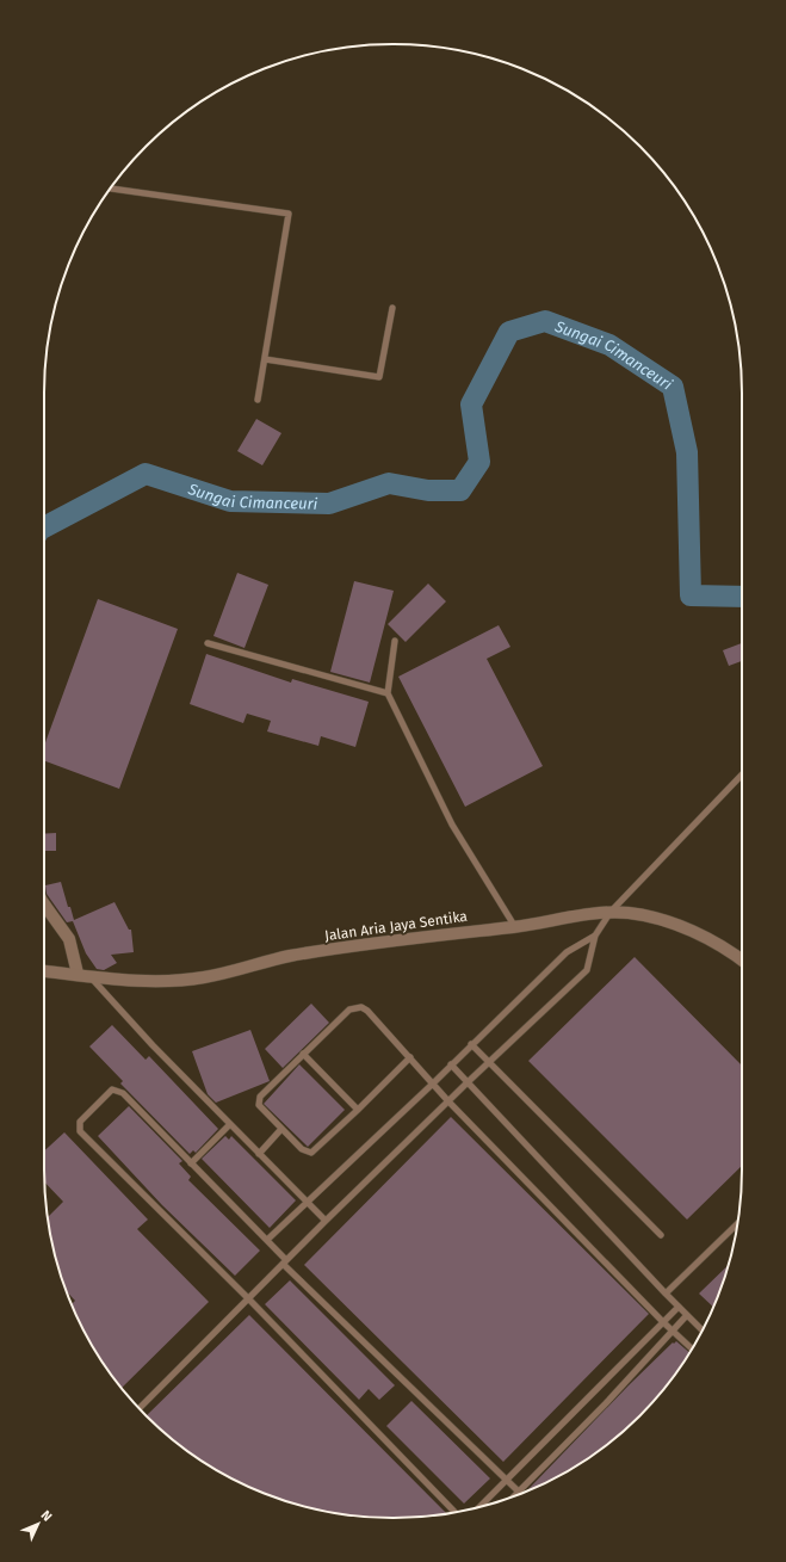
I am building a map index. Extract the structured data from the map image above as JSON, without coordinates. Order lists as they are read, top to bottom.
{
  "streets": {
    "street": ["Jalan Aria Jaya Sentika"]
  },
  "water": ["Sungai Cimanceuri"],
  "north": "top right"
}
